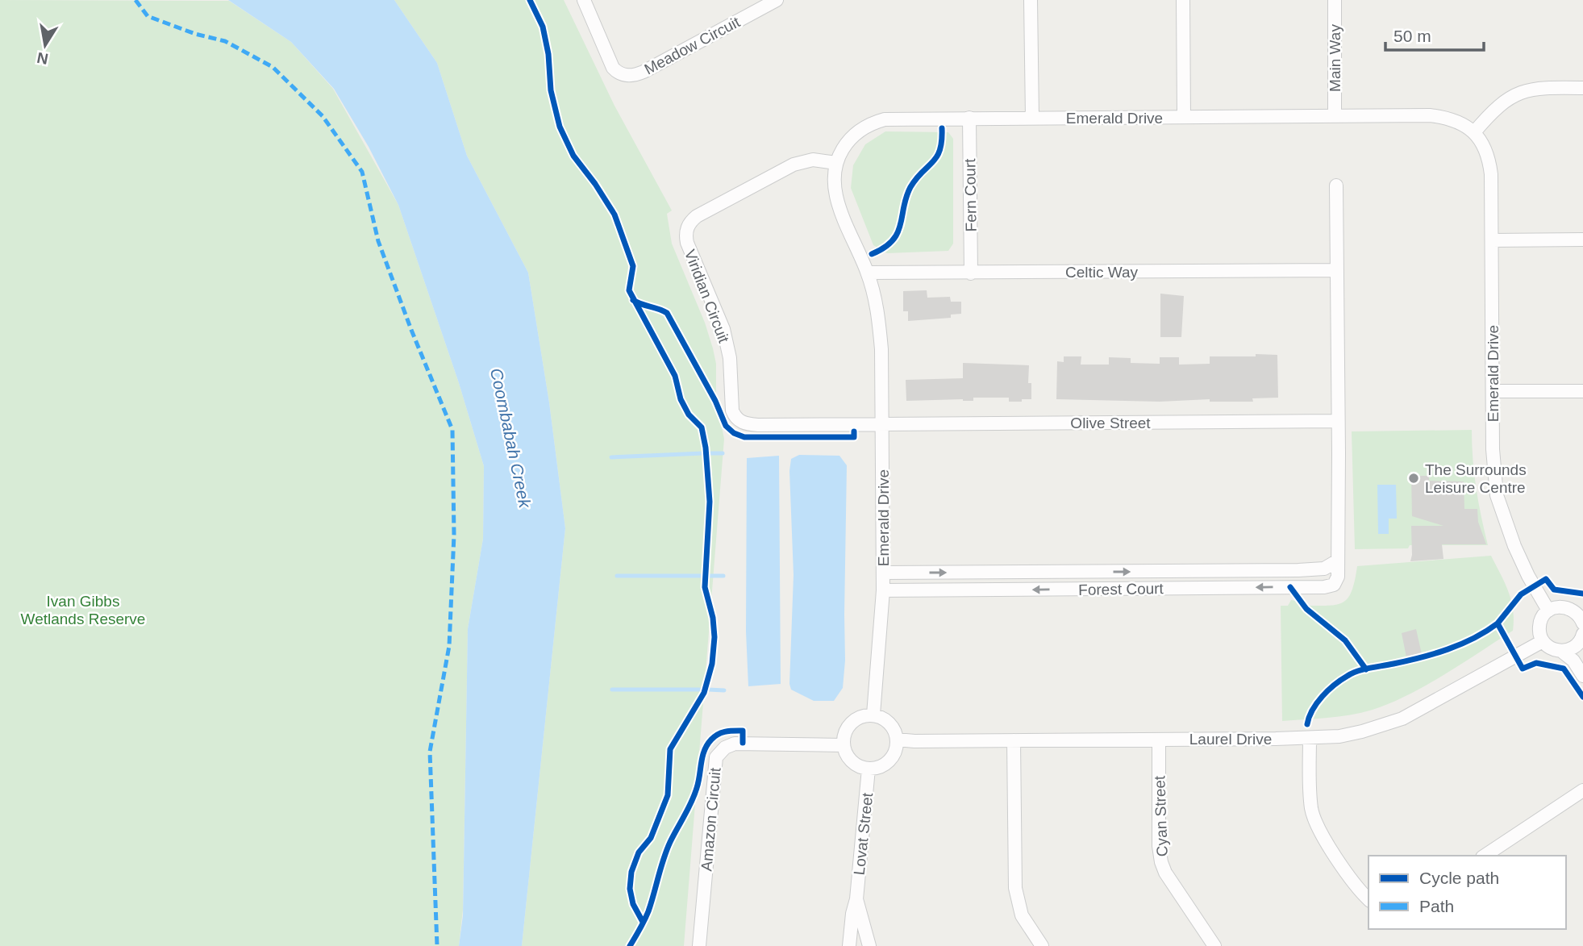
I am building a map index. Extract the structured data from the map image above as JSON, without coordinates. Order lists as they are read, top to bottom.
{
  "streets": {
    "street": [
      "Meadow Circuit",
      "Main Way",
      "Emerald Drive",
      "Fern Court",
      "Celtic Way",
      "Viridian Circuit",
      "Olive Street",
      "Forest Court",
      "Laurel Drive",
      "Cyan Street",
      "Amazon Circuit",
      "Lovat Street"
    ]
  },
  "crossings": [
    ["Main Way", "Emerald Drive"],
    ["Emerald Drive", "Fern Court"],
    ["Emerald Drive", "Celtic Way"],
    ["Emerald Drive", "Viridian Circuit"],
    ["Emerald Drive", "Olive Street"],
    ["Emerald Drive", "Forest Court"],
    ["Emerald Drive", "Laurel Drive"],
    ["Emerald Drive", "Amazon Circuit"],
    ["Emerald Drive", "Lovat Street"],
    ["Fern Court", "Celtic Way"],
    ["Celtic Way", "Forest Court"],
    ["Viridian Circuit", "Olive Street"],
    ["Olive Street", "Forest Court"],
    ["Laurel Drive", "Cyan Street"],
    ["Laurel Drive", "Amazon Circuit"],
    ["Laurel Drive", "Lovat Street"],
    ["Amazon Circuit", "Lovat Street"]
  ],
  "water": ["Coombabah Creek"],
  "parks": ["Ivan Gibbs Wetlands Reserve"],
  "places": ["The Surrounds Leisure Centre"],
  "legend": ["Cycle path", "Path"],
  "scale_bar": "50 m",
  "north": "bottom"
}
